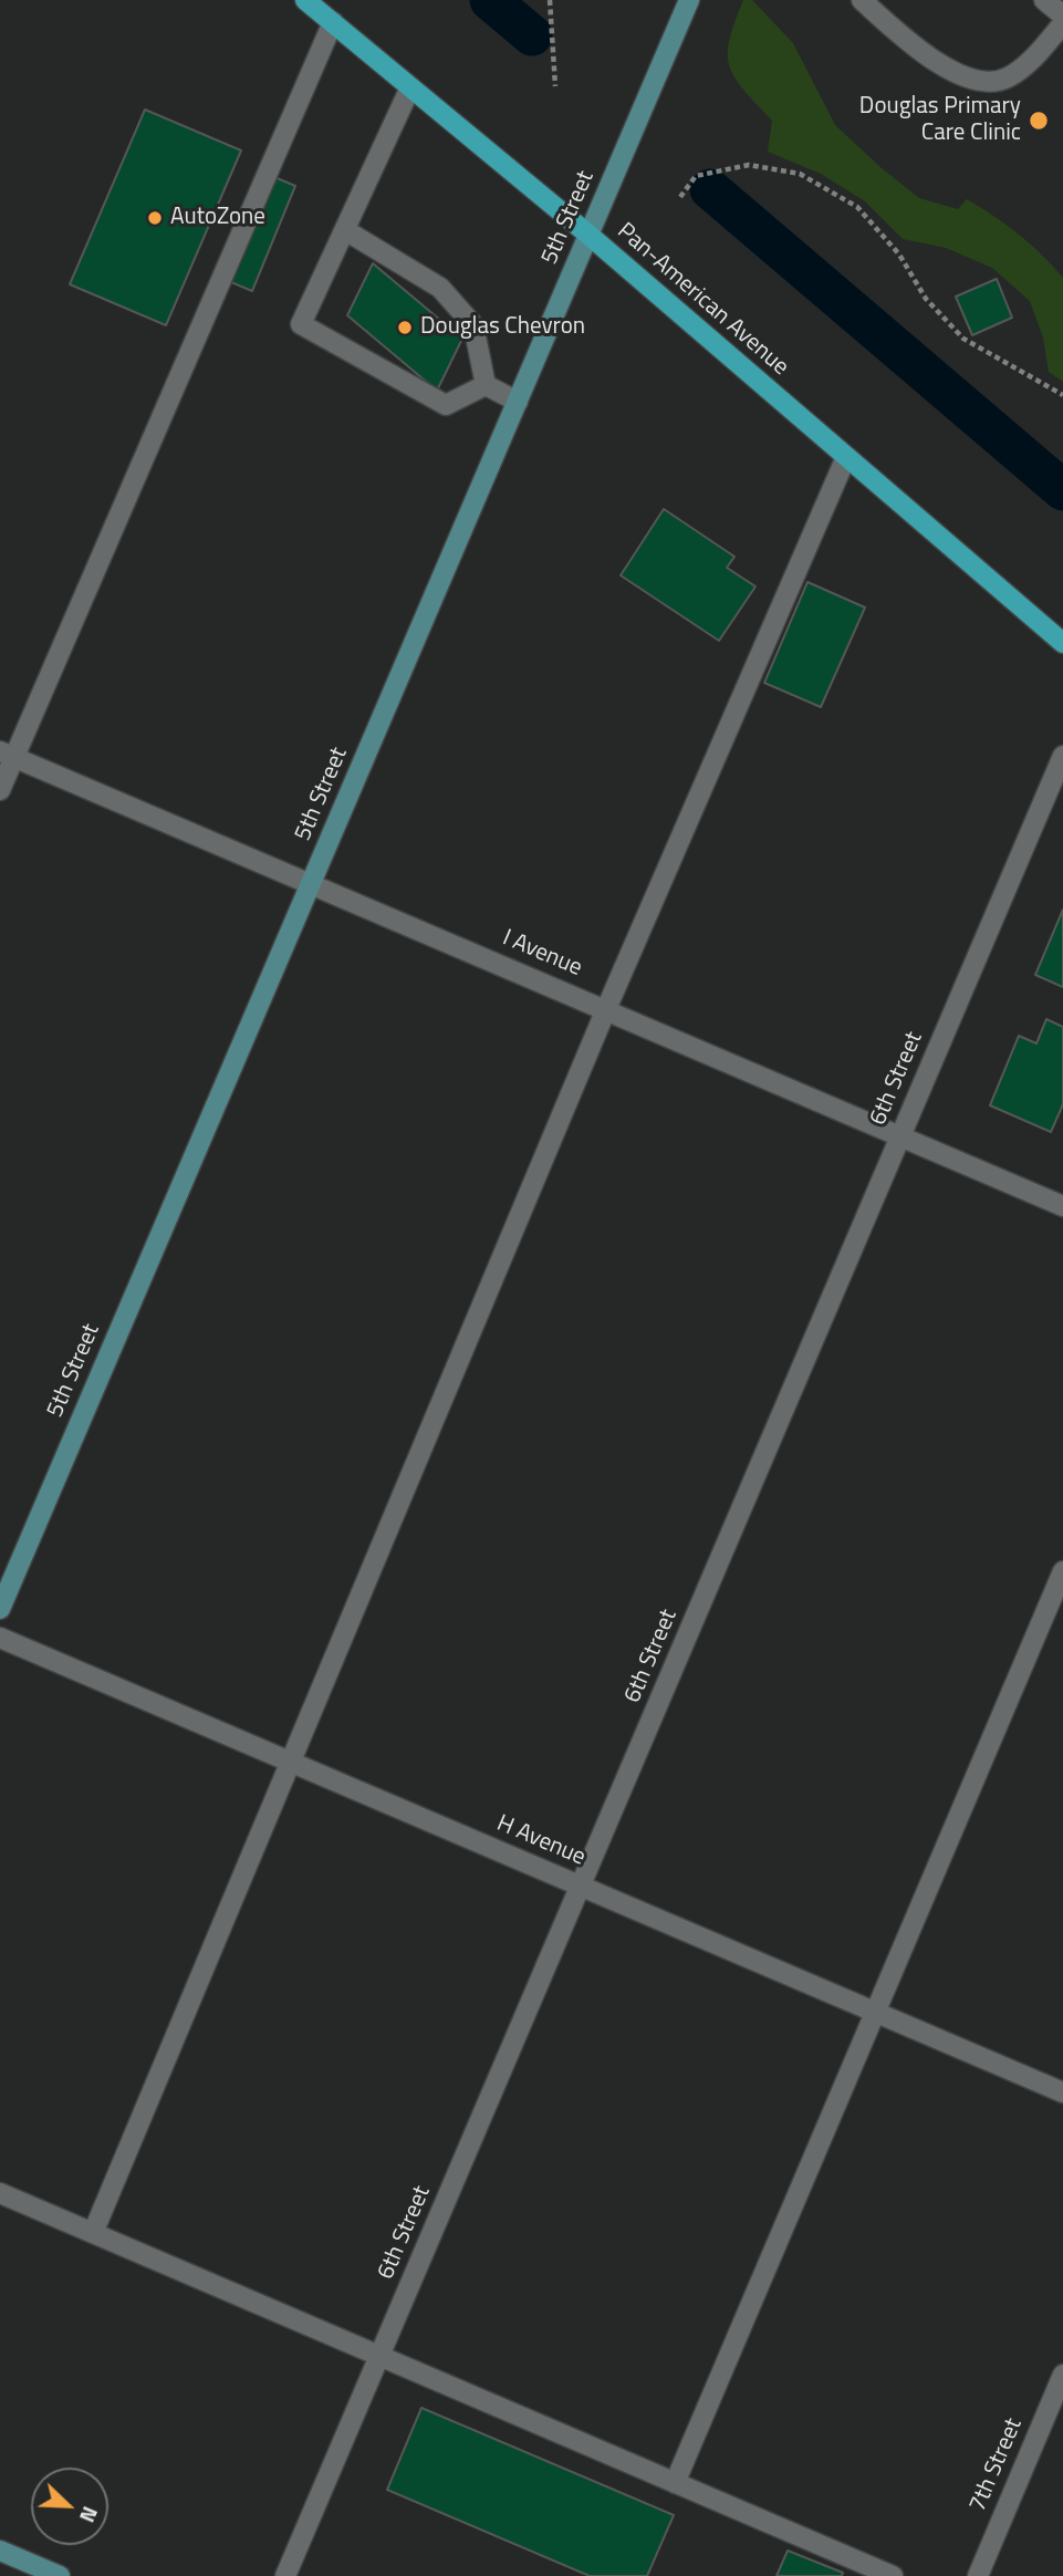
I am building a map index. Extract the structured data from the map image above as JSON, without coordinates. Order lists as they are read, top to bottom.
{
  "streets": {
    "main road": ["Pan-American Avenue"],
    "street": [
      "5th Street",
      "I Avenue",
      "6th Street",
      "H Avenue",
      "7th Street"
    ]
  },
  "crossings": [
    ["5th Street", "Pan-American Avenue"],
    ["5th Street", "I Avenue"],
    ["I Avenue", "6th Street"],
    ["6th Street", "H Avenue"]
  ],
  "places": ["Douglas Primary Care Clinic", "AutoZone", "Douglas Chevron"],
  "north": "bottom right"
}
